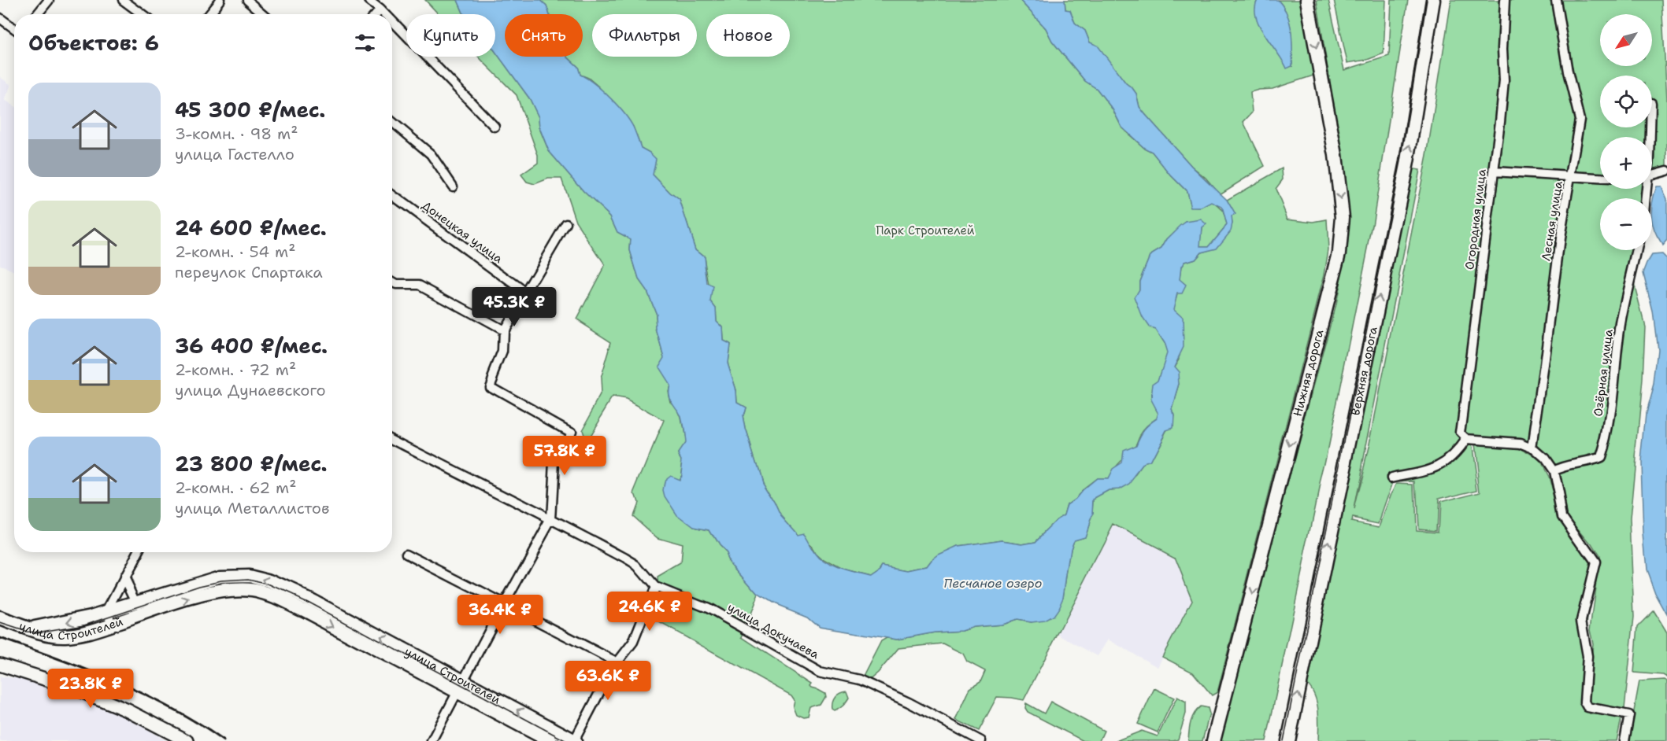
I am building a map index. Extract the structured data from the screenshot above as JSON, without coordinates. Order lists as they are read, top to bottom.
{
  "streets": {
    "main road": ["Верхняя дорога", "Нижняя дорога", "улица Строителей"],
    "street": [
      "Огородная улица",
      "Лесная улица",
      "Донецкая улица",
      "Озёрная улица",
      "улица Докучаева"
    ]
  },
  "one_way": ["Верхняя дорога", "Нижняя дорога"],
  "water": ["Песчаное озеро"],
  "parks": ["Парк Строителей"],
  "north": "bottom left",
  "page": {
    "map_buttons": ["+", "−"],
    "chip": [
      "Купить",
      "Снять",
      "Фильтры",
      "Новое"
    ],
    "heading": "Объектов: 6",
    "list": [
      {
        "name": "45 300 ₽/мес.",
        "note": "3-комн. · 98 m² · улица Гастелло"
      },
      {
        "name": "24 600 ₽/мес.",
        "note": "2-комн. · 54 m² · переулок Спартака"
      },
      {
        "name": "36 400 ₽/мес.",
        "note": "2-комн. · 72 m² · улица Дунаевского"
      },
      {
        "name": "23 800 ₽/мес.",
        "note": "2-комн. · 62 m² · улица Металлистов"
      }
    ],
    "price": [
      "45.3K ₽",
      "57.8K ₽",
      "24.6K ₽",
      "36.4K ₽",
      "63.6K ₽",
      "23.8K ₽"
    ]
  }
}
